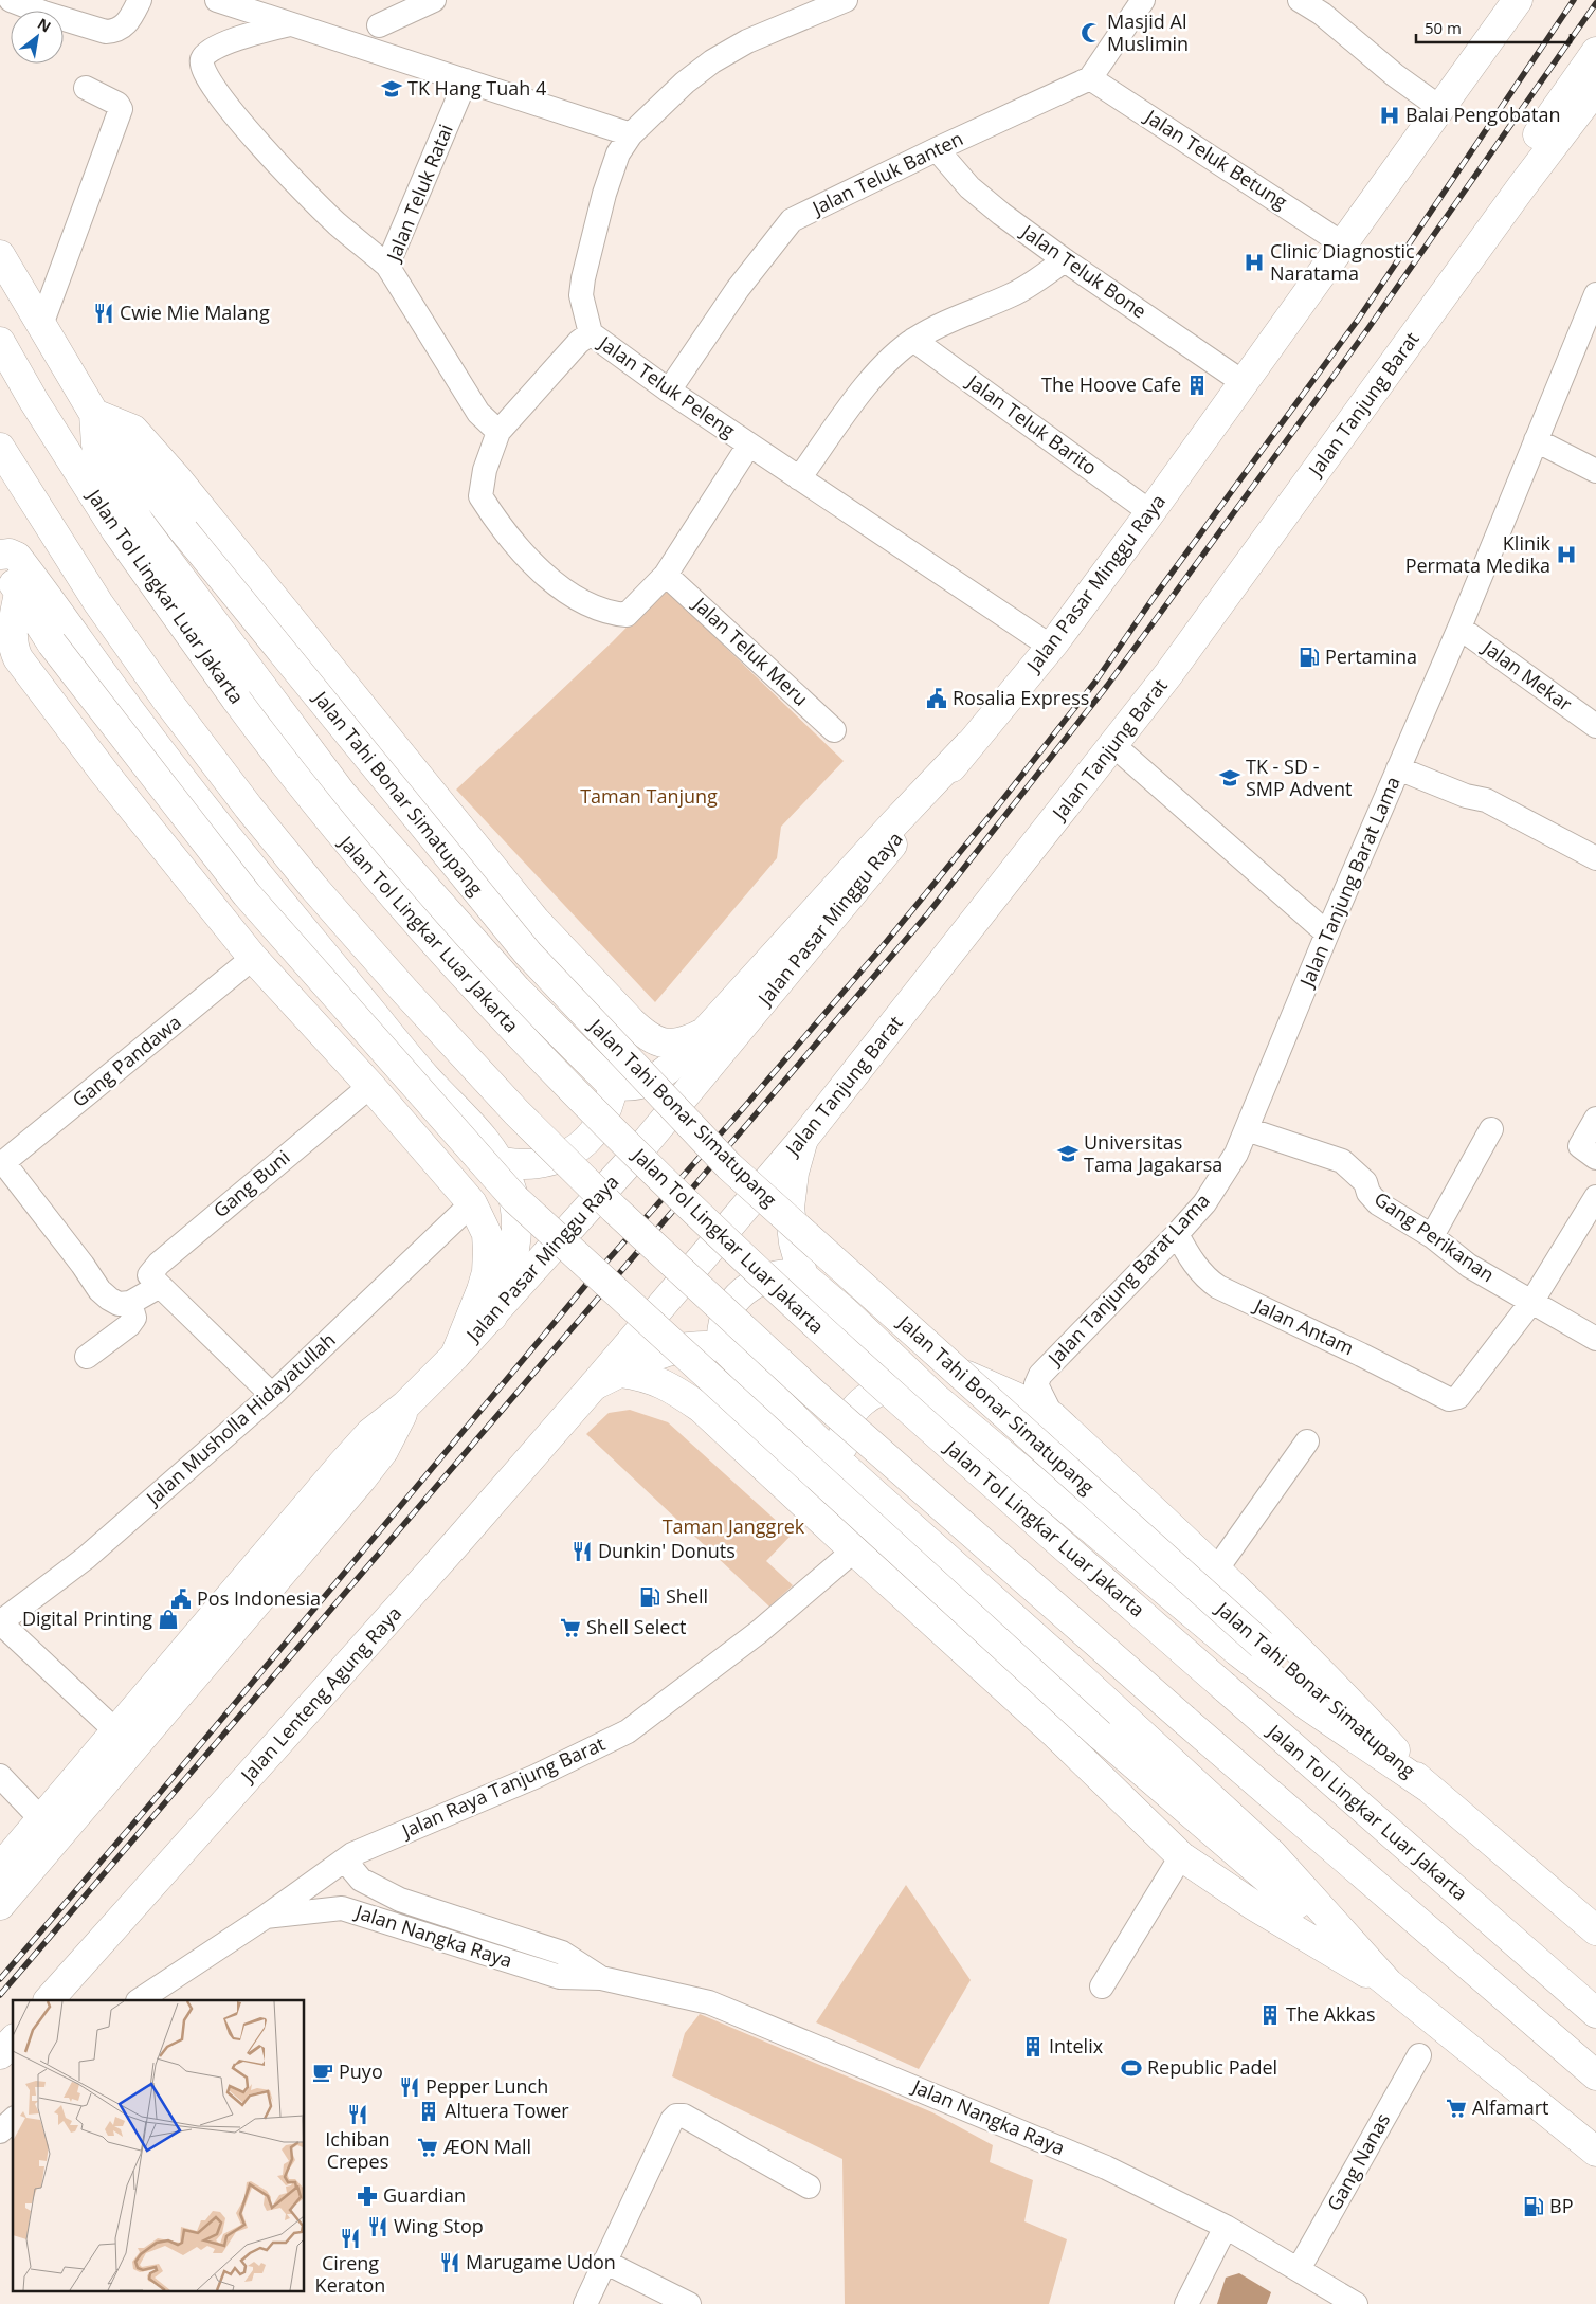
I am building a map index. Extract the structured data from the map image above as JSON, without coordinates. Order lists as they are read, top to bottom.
{
  "streets": {
    "main road": [
      "Jalan Tanjung Barat",
      "Jalan Pasar Minggu Raya",
      "Jalan Tol Lingkar Luar Jakarta",
      "Jalan Tahi Bonar Simatupang",
      "Jalan Lenteng Agung Raya"
    ],
    "street": [
      "Jalan Teluk Betung",
      "Jalan Teluk Banten",
      "Jalan Teluk Ratai",
      "Jalan Teluk Bone",
      "Jalan Teluk Peleng",
      "Jalan Teluk Barito",
      "Jalan Teluk Meru",
      "Jalan Mekar",
      "Jalan Tanjung Barat Lama",
      "Gang Pandawa",
      "Gang Buni",
      "Gang Perikanan",
      "Jalan Antam",
      "Jalan Musholla Hidayatullah",
      "Jalan Raya Tanjung Barat",
      "Jalan Nangka Raya",
      "Gang Nanas"
    ]
  },
  "crossings": [
    ["Jalan Teluk Betung", "Jalan Teluk Banten"],
    ["Jalan Teluk Betung", "Jalan Pasar Minggu Raya"],
    ["Jalan Teluk Banten", "Jalan Teluk Bone"],
    ["Jalan Teluk Banten", "Jalan Teluk Peleng"],
    ["Jalan Teluk Bone", "Jalan Pasar Minggu Raya"],
    ["Jalan Teluk Peleng", "Jalan Pasar Minggu Raya"],
    ["Jalan Tanjung Barat", "Jalan Lenteng Agung Raya"],
    ["Jalan Teluk Barito", "Jalan Pasar Minggu Raya"],
    ["Jalan Mekar", "Jalan Tanjung Barat Lama"],
    ["Jalan Tanjung Barat Lama", "Gang Perikanan"],
    ["Jalan Tanjung Barat Lama", "Jalan Antam"],
    ["Gang Perikanan", "Jalan Antam"],
    ["Jalan Raya Tanjung Barat", "Jalan Nangka Raya"],
    ["Jalan Nangka Raya", "Gang Nanas"]
  ],
  "parks": ["Taman Tanjung", "Taman Janggrek"],
  "places": {
    "mosque": ["Masjid Al Muslimin"],
    "school or university": ["TK Hang Tuah 4", "TK - SD - SMP Advent", "Universitas Tama Jagakarsa"],
    "hospital": ["Balai Pengobatan", "Clinic Diagnostic Naratama", "Klinik Permata Medika"],
    "restaurant": [
      "Cwie Mie Malang",
      "Dunkin' Donuts",
      "Pepper Lunch",
      "Ichiban Crepes",
      "Wing Stop",
      "Cireng Keraton",
      "Marugame Udon"
    ],
    "building": [
      "The Hoove Cafe",
      "The Akkas",
      "Intelix",
      "Altuera Tower"
    ],
    "fuel station": ["Pertamina", "Shell", "BP"],
    "public building": ["Rosalia Express", "Pos Indonesia"],
    "shop": ["Digital Printing"],
    "supermarket": ["Shell Select", "Alfamart", "ÆON Mall"],
    "sports": ["Republic Padel"],
    "cafe": ["Puyo"],
    "pharmacy": ["Guardian"]
  },
  "scale_bar": "50 m",
  "north": "top right"
}
